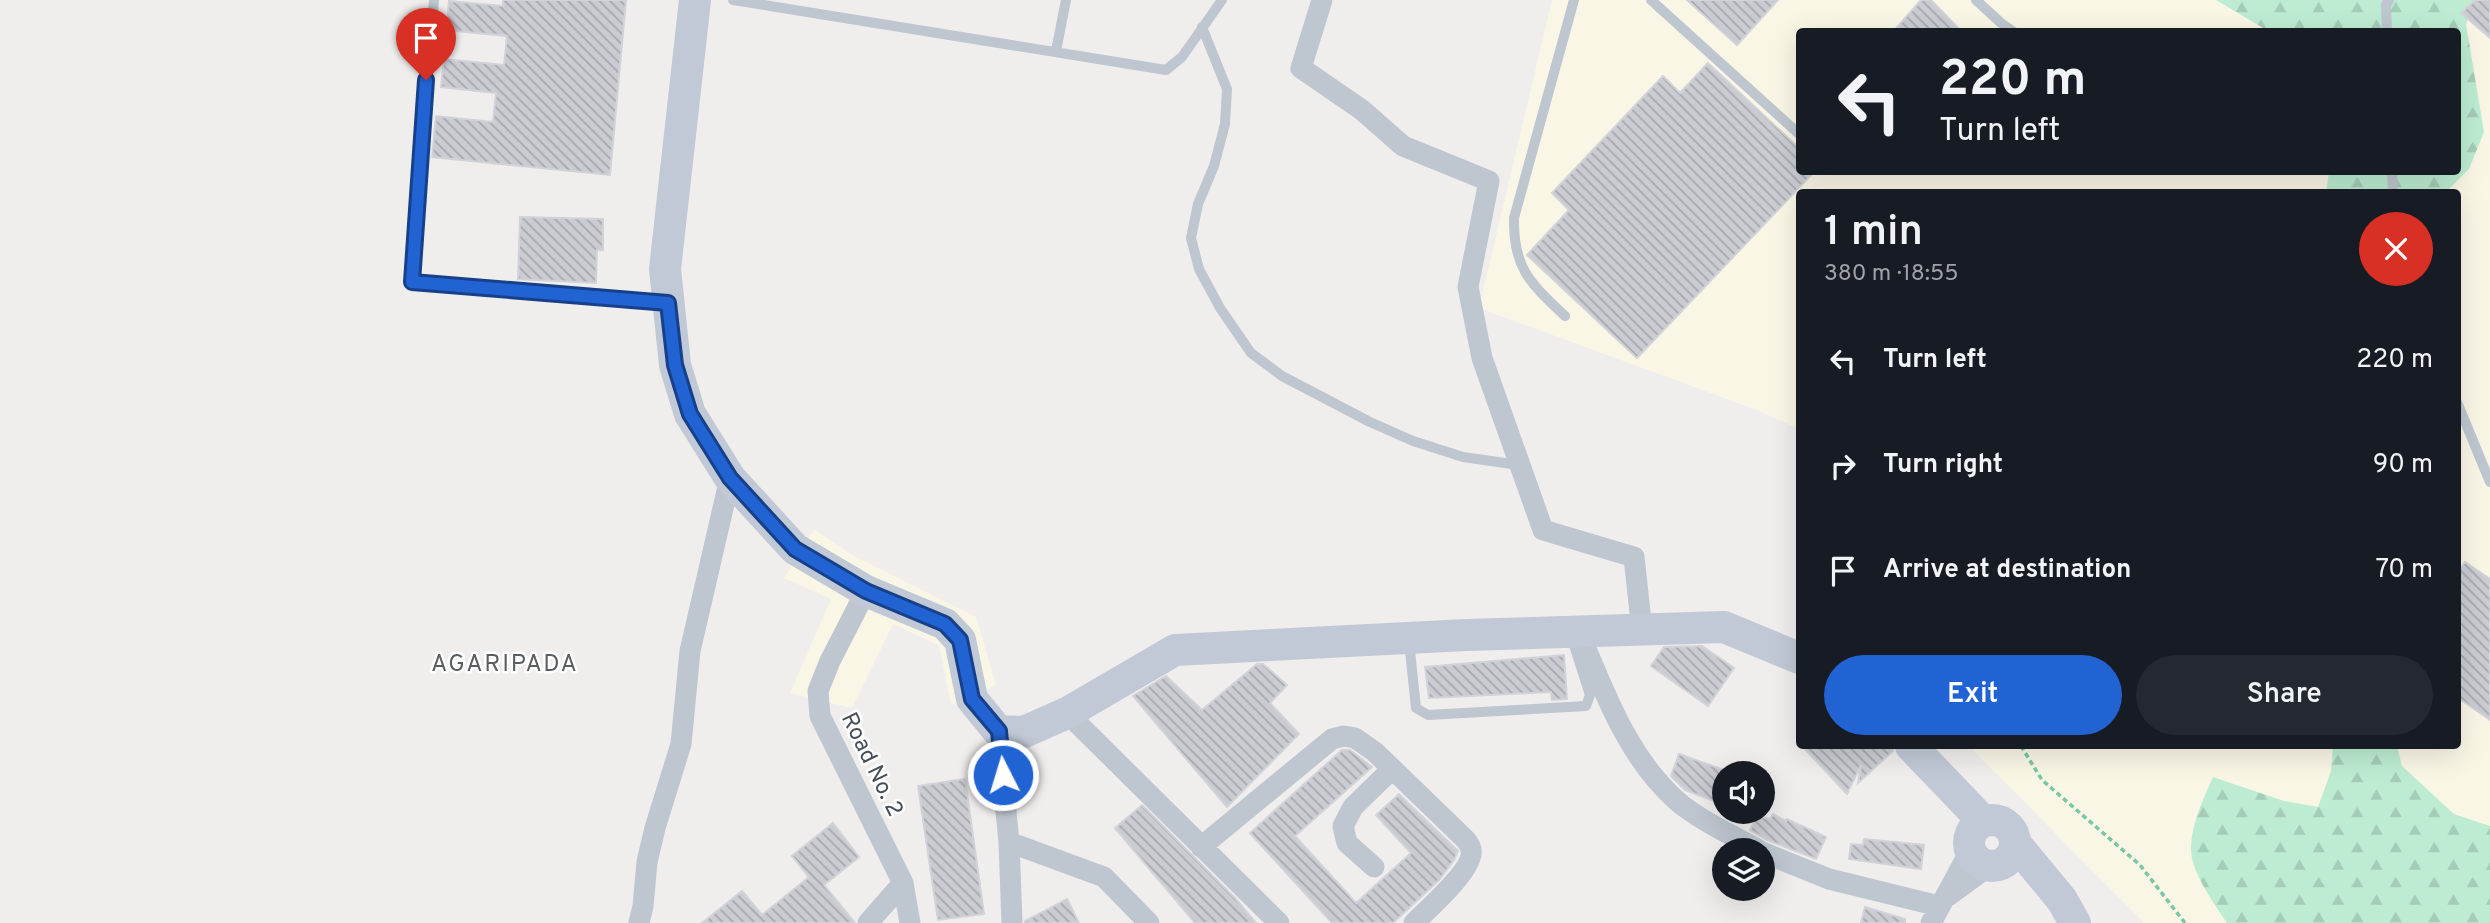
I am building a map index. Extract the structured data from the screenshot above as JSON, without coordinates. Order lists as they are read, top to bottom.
{
  "streets": {
    "street": ["Road No. 2"]
  },
  "districts": ["AGARIPADA"],
  "page": {
    "turn": ["220 m", "Turn left"],
    "heading": ["1 min", "380 m · 18:55"],
    "list": [
      {
        "name": "Turn left",
        "value": "220 m"
      },
      {
        "name": "Turn right",
        "value": "90 m"
      },
      {
        "name": "Arrive at destination",
        "value": "70 m"
      }
    ],
    "buttons": ["Exit", "Share"]
  }
}
